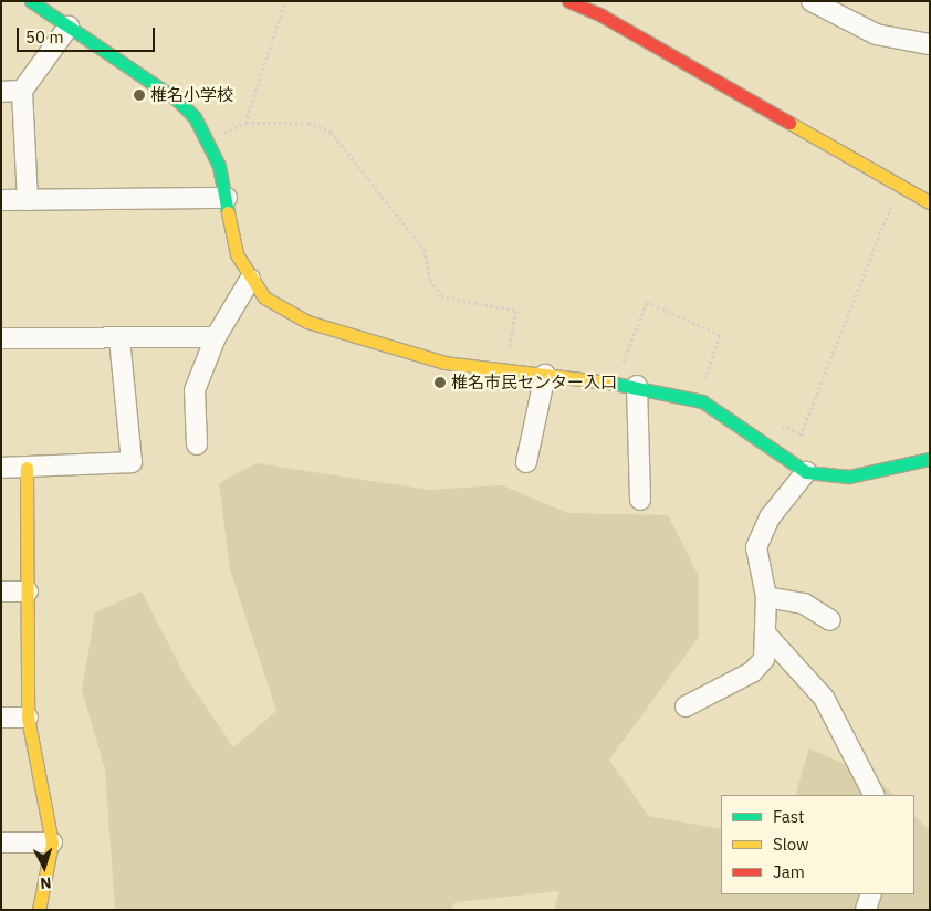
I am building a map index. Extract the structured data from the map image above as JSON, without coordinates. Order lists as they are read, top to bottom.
{
  "places": ["椎名小学校", "椎名市民センター入口"],
  "legend": ["Fast", "Slow", "Jam"],
  "scale_bar": "50 m",
  "north": "bottom"
}
